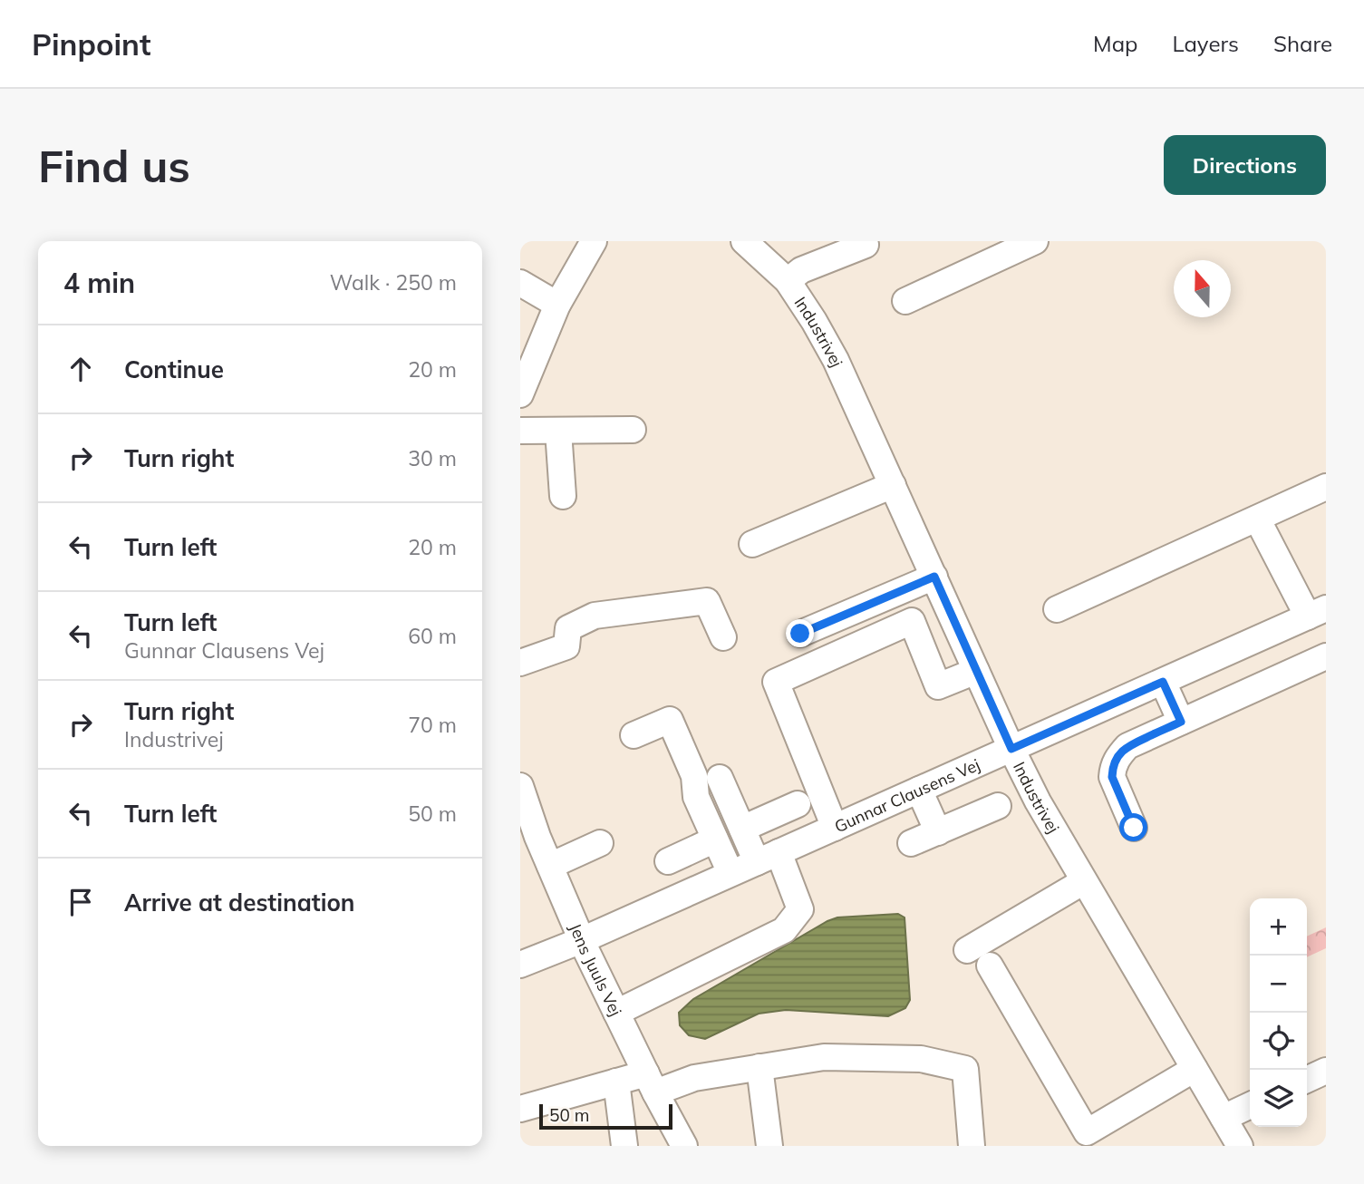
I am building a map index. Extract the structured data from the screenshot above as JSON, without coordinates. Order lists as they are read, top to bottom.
{
  "streets": {
    "street": ["Industrivej", "Gunnar Clausens Vej", "Jens Juuls Vej"]
  },
  "crossings": [
    ["Industrivej", "Gunnar Clausens Vej"],
    ["Gunnar Clausens Vej", "Jens Juuls Vej"]
  ],
  "scale_bar": "50 m",
  "north": "top",
  "page": {
    "header": "Pinpoint",
    "nav": ["Map", "Layers", "Share"],
    "buttons": "Directions",
    "title": "Find us",
    "heading": ["4 min", "Walk · 250 m"],
    "list": [
      ["Continue", "20 m"],
      ["Turn right", "30 m"],
      ["Turn left", "20 m"],
      ["Turn left", "Gunnar Clausens Vej", "60 m"],
      ["Turn right", "Industrivej", "70 m"],
      ["Turn left", "50 m"],
      "Arrive at destination"
    ],
    "map_buttons": ["+", "−"],
    "scale": "50 m"
  }
}
